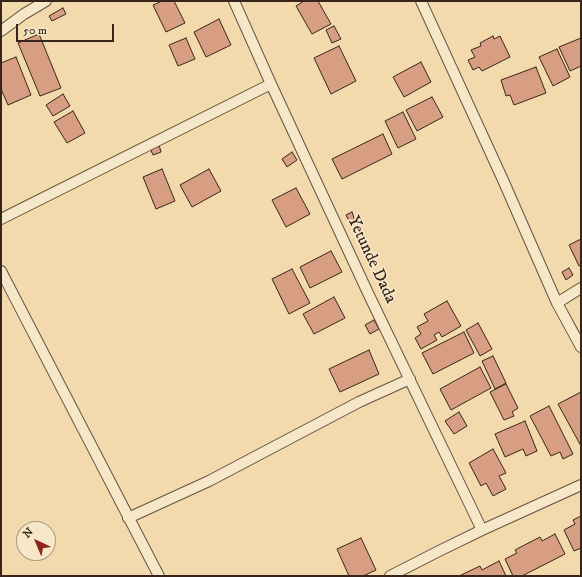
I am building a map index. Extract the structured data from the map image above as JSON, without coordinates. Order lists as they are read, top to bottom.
{
  "streets": {
    "street": ["Yetunde Dada"]
  },
  "scale_bar": "50 m",
  "north": "top left"
}
